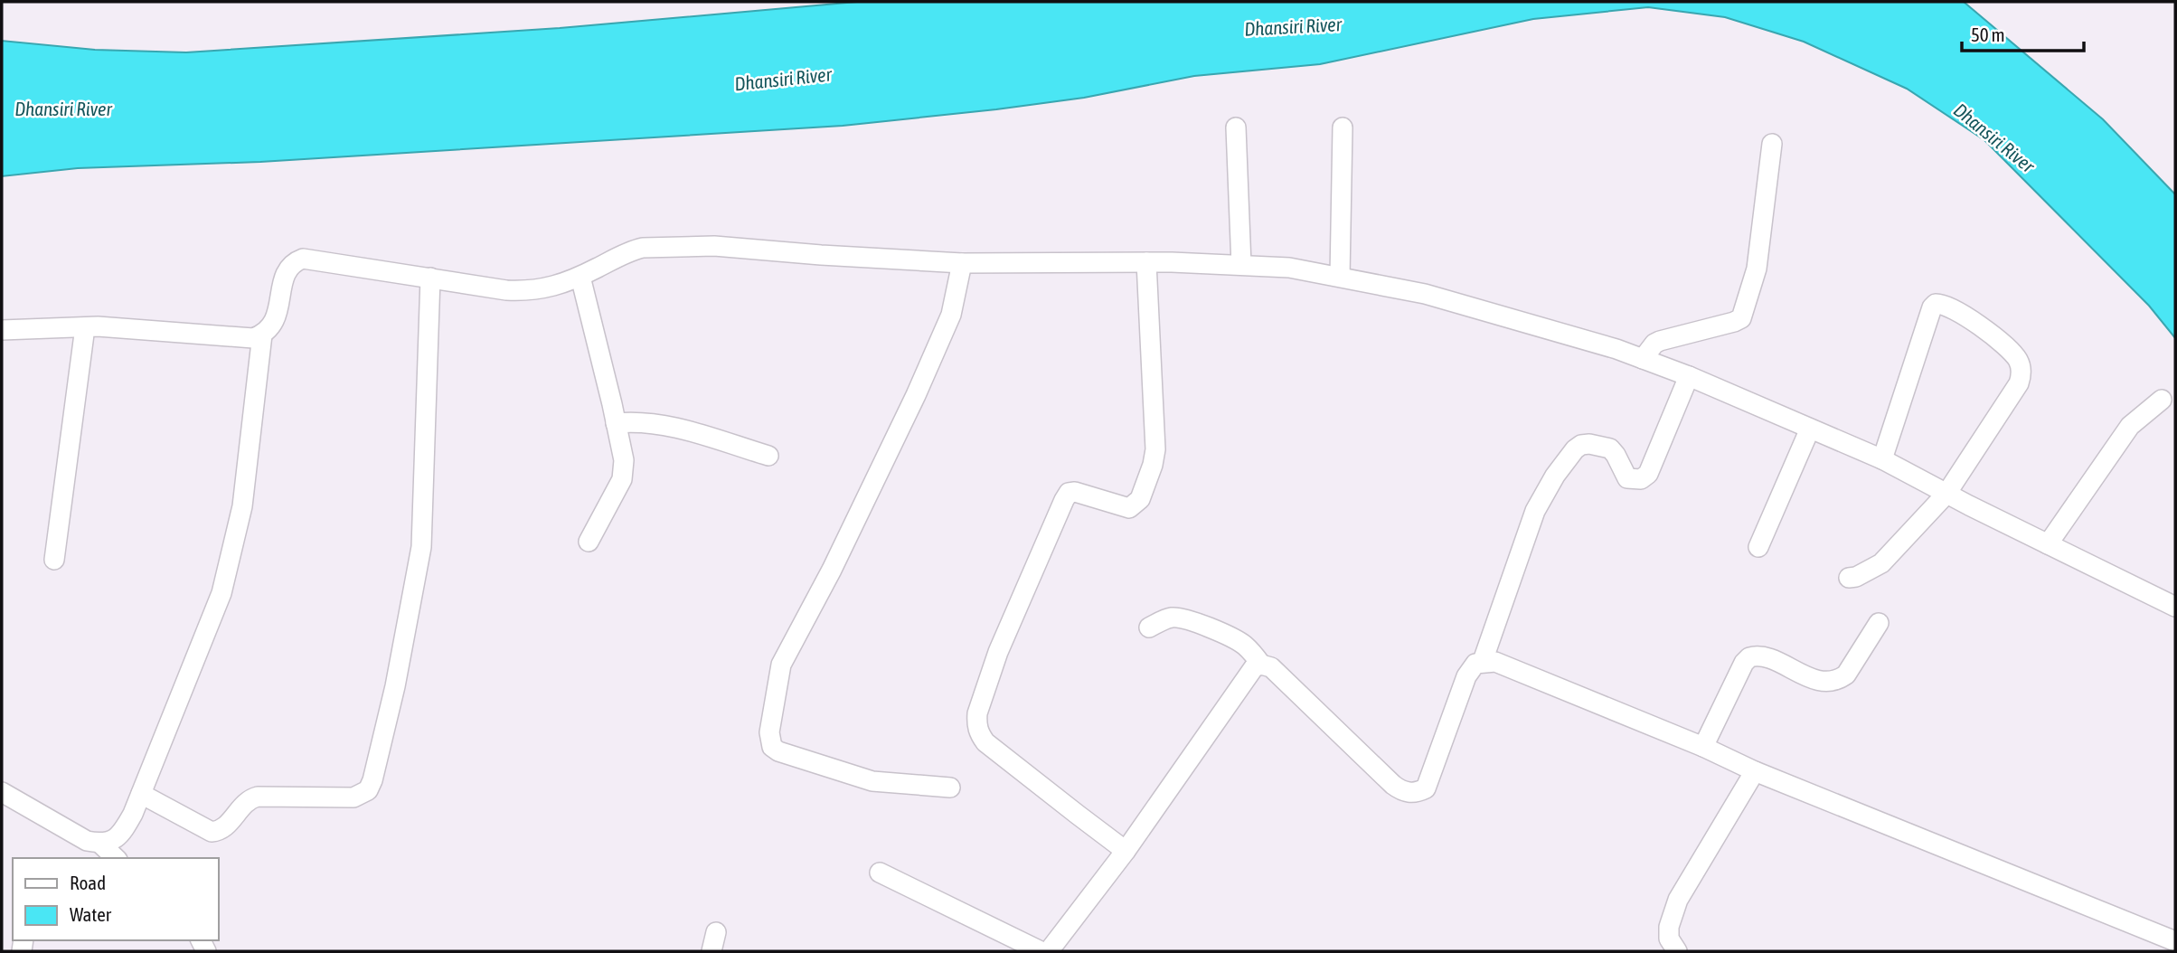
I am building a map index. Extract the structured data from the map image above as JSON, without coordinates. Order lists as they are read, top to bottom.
{
  "water": ["Dhansiri River"],
  "legend": ["Road", "Water"],
  "scale_bar": "50 m"
}
